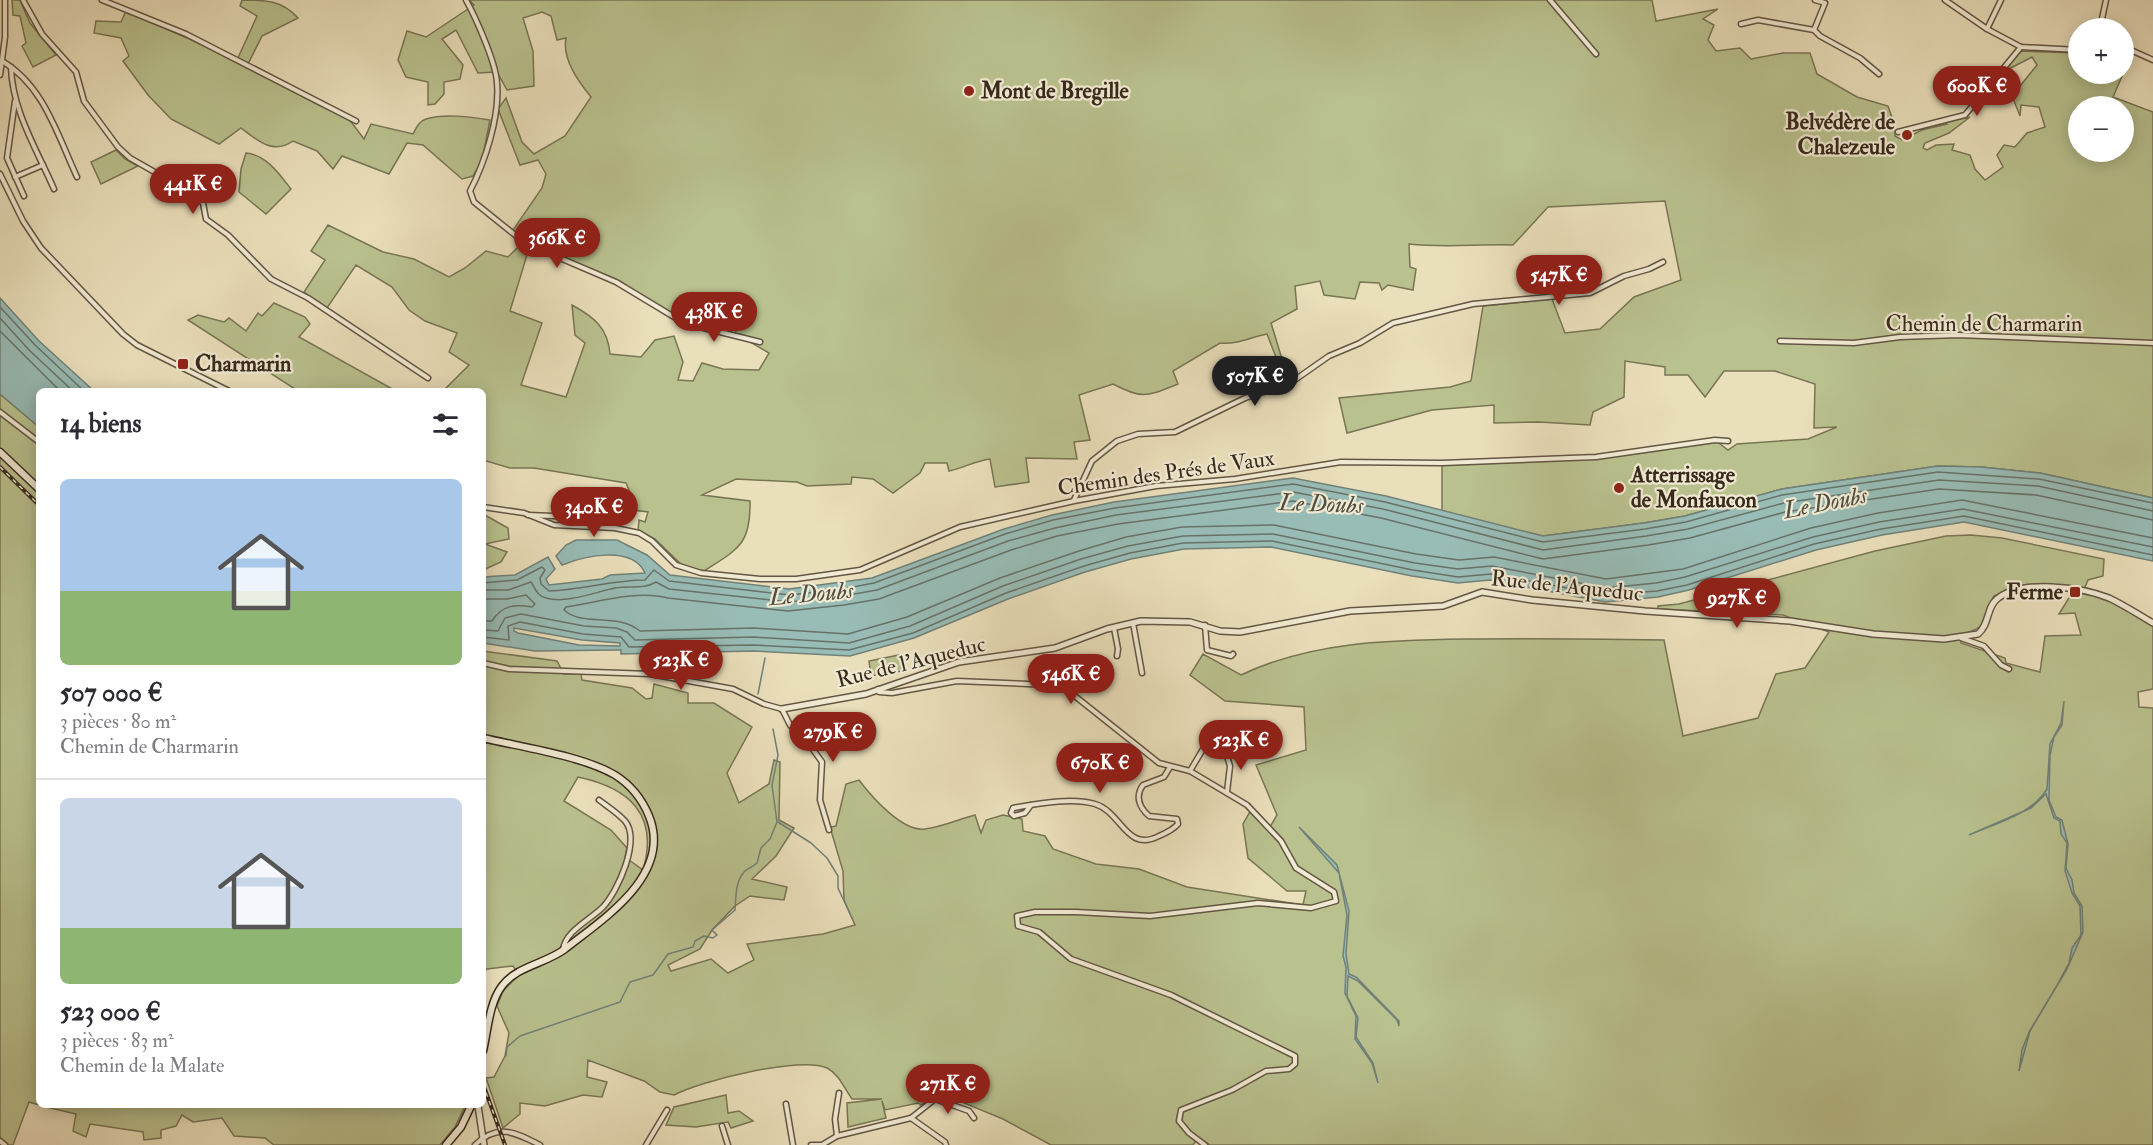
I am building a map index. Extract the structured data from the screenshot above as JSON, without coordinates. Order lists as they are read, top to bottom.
{
  "streets": {
    "street": ["Chemin de Charmarin", "Chemin des Prés de Vaux", "Rue de l'Aqueduc"]
  },
  "water": ["Le Doubs"],
  "places": {
    "other": ["Mont de Bregille", "Belvédère de Chalezeule", "Atterrissage de Monfaucon"],
    "transit": ["Charmarin", "Ferme"]
  },
  "page": {
    "map_buttons": ["+", "−"],
    "price": [
      "600K €",
      "441K €",
      "366K €",
      "547K €",
      "438K €",
      "507K €",
      "340K €",
      "927K €",
      "523K €",
      "546K €",
      "279K €",
      "523K €",
      "670K €",
      "271K €"
    ],
    "heading": "14 biens",
    "list": [
      {
        "name": "507 000 €",
        "note": "3 pièces · 80 m² · Chemin de Charmarin"
      },
      {
        "name": "523 000 €",
        "note": "3 pièces · 83 m² · Chemin de la Malate"
      }
    ]
  }
}
